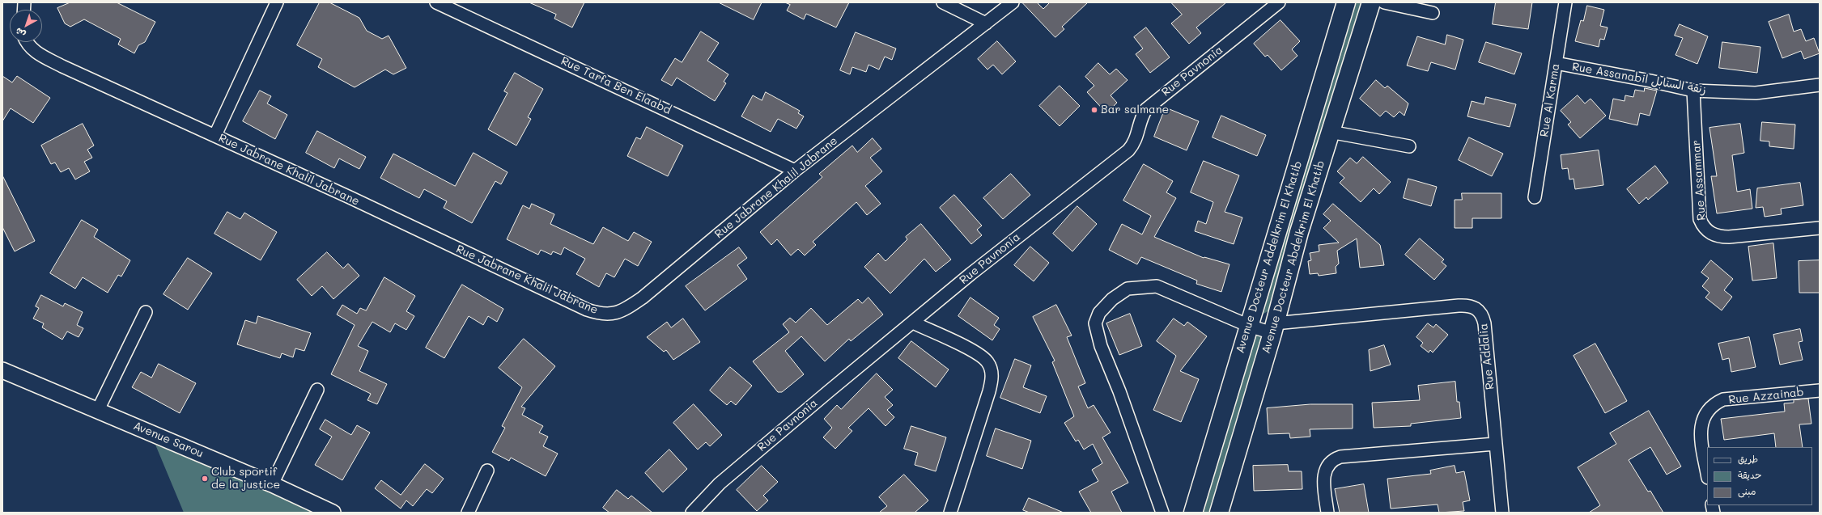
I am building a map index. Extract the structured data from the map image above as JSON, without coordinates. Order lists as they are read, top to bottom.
{
  "streets": {
    "main road": ["Avenue Docteur Addelkrim El Khatib", "Avenue Docteur Abdelkrim El Khatib"],
    "street": [
      "Rue Pavnonia",
      "Rue Assanabil زنقة السنابل",
      "Rue Tarfa Ben Elaabd",
      "Rue Al Karma",
      "Rue Jabrane Khalil Jabrane",
      "Rue Assammar",
      "Rue Addalia",
      "Rue Azzainab",
      "Avenue Sarou"
    ]
  },
  "crossings": [
    ["Rue Assanabil زنقة السنابل", "Rue Al Karma"],
    ["Rue Assanabil زنقة السنابل", "Rue Assammar"],
    ["Rue Tarfa Ben Elaabd", "Rue Jabrane Khalil Jabrane"],
    ["Avenue Docteur Abdelkrim El Khatib", "Rue Addalia"]
  ],
  "places": ["Bar salmane", "Club sportif de la justice"],
  "legend": ["طريق", "حديقة", "مبنى"],
  "north": "bottom left"
}
